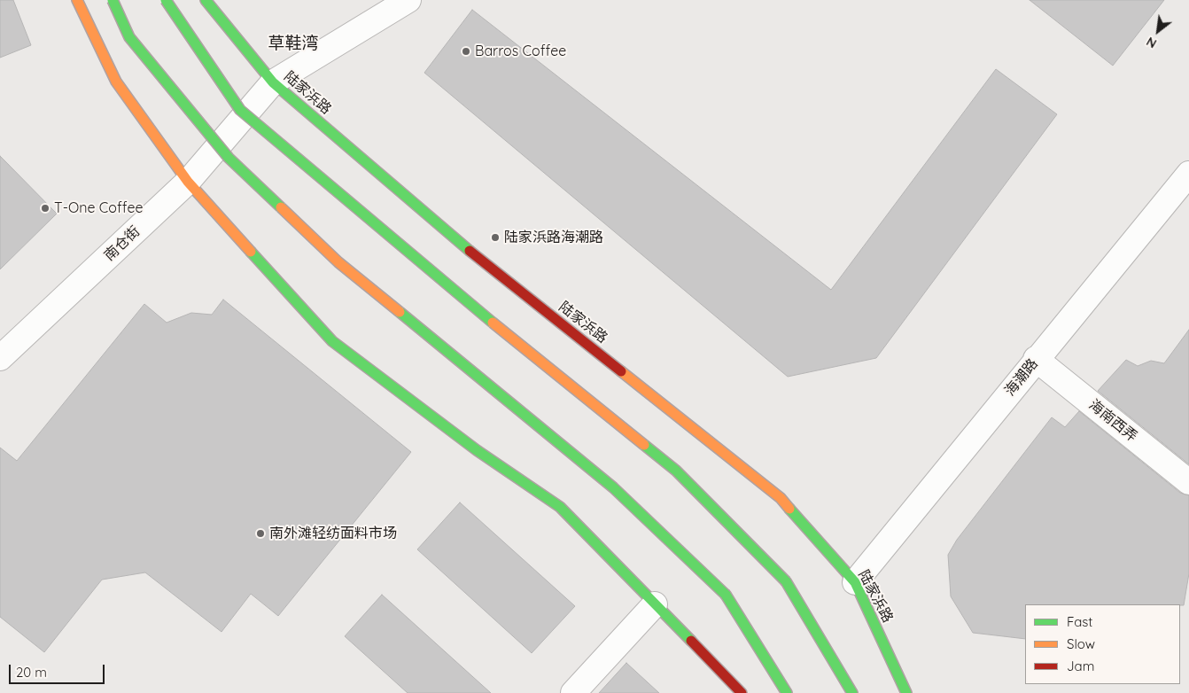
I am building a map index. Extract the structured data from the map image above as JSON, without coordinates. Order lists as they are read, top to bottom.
{
  "streets": {
    "main road": ["陆家浜路"],
    "street": ["南仓街", "海潮路", "海南西弄"]
  },
  "crossings": [
    ["陆家浜路", "南仓街"],
    ["陆家浜路", "海潮路"],
    ["海潮路", "海南西弄"]
  ],
  "districts": ["草鞋湾"],
  "places": [
    "Barros Coffee",
    "T-One Coffee",
    "陆家浜路海潮路",
    "南外滩轻纺面料市场"
  ],
  "legend": ["Fast", "Slow", "Jam"],
  "scale_bar": "20 m",
  "north": "bottom left"
}
